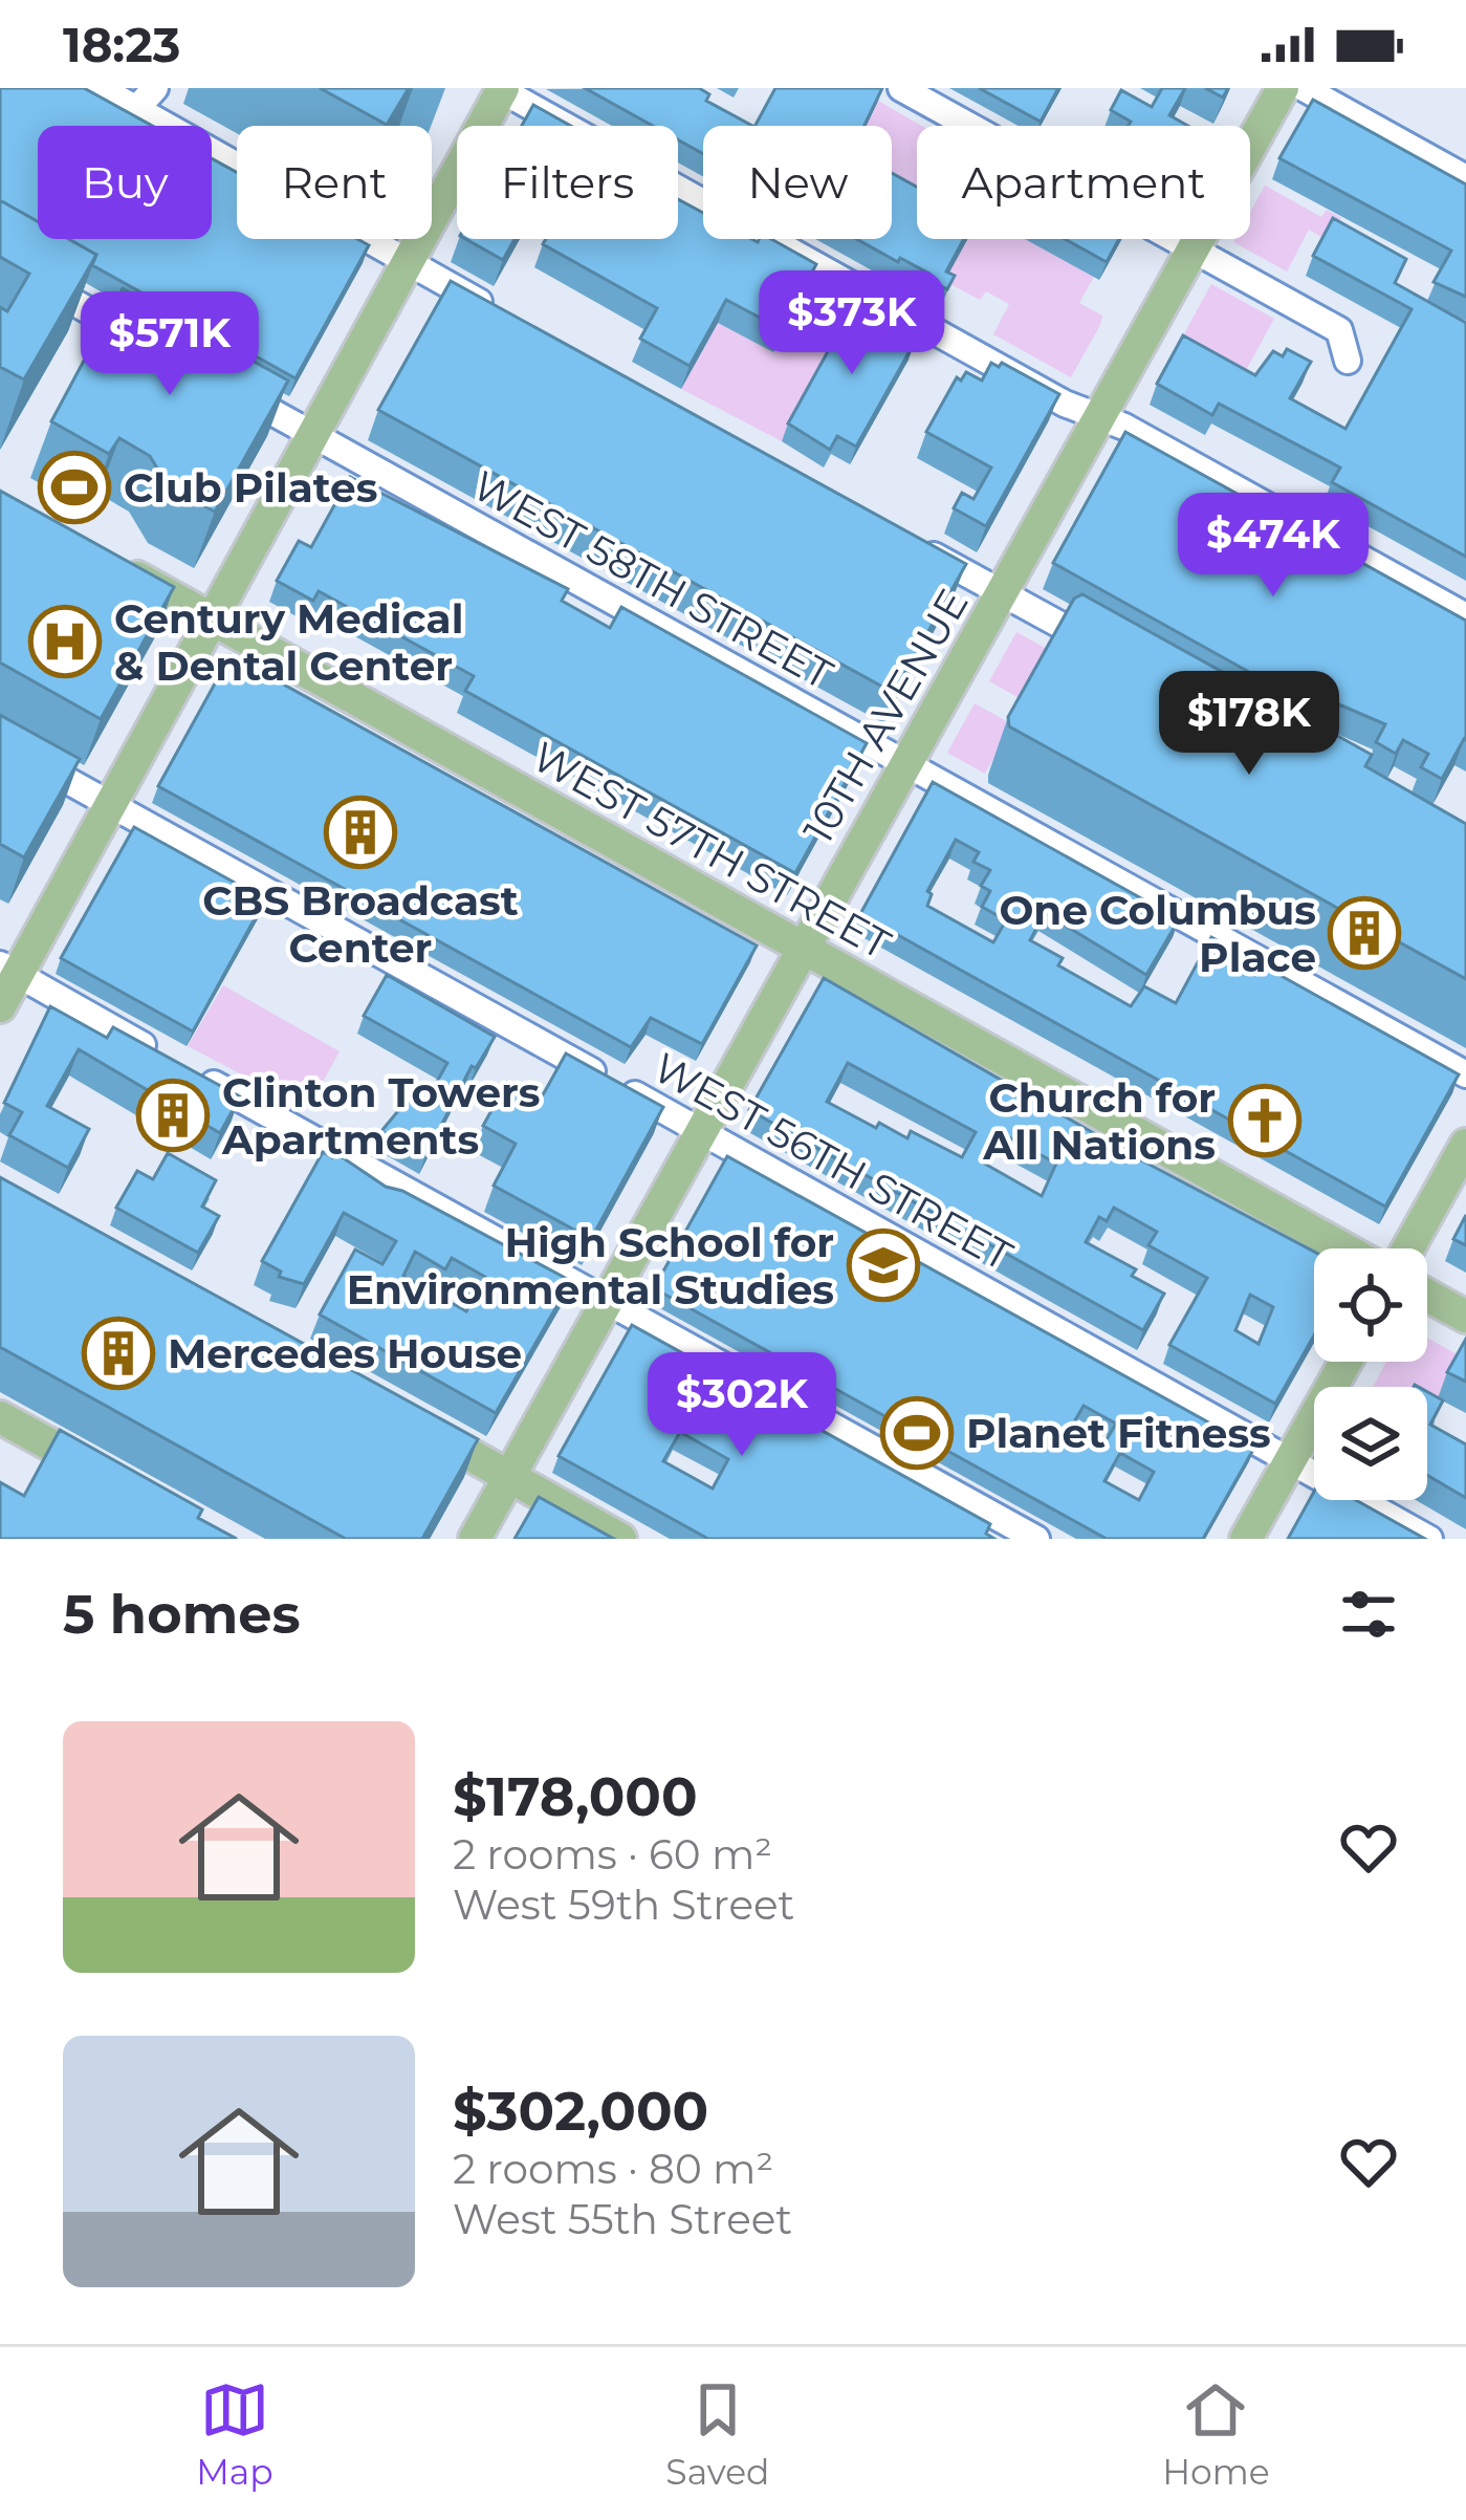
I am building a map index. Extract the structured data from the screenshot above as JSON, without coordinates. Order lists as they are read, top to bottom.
{
  "streets": {
    "main road": ["10TH AVENUE", "WEST 57TH STREET"],
    "street": ["WEST 58TH STREET", "WEST 56TH STREET"]
  },
  "crossings": [
    ["WEST 58TH STREET", "10TH AVENUE"],
    ["10TH AVENUE", "WEST 57TH STREET"],
    ["10TH AVENUE", "WEST 56TH STREET"]
  ],
  "places": {
    "sports": ["Club Pilates", "Planet Fitness"],
    "hospital": ["Century Medical & Dental Center"],
    "building": [
      "CBS Broadcast Center",
      "One Columbus Place",
      "Clinton Towers Apartments",
      "Mercedes House"
    ],
    "church": ["Church for All Nations"],
    "school or university": ["High School for Environmental Studies"]
  },
  "page": {
    "status": "18:23",
    "chip": [
      "Buy",
      "Rent",
      "Filters",
      "New",
      "Apartment"
    ],
    "price": [
      "$373K",
      "$571K",
      "$474K",
      "$178K",
      "$302K"
    ],
    "heading": "5 homes",
    "list": [
      {
        "name": "$178,000",
        "note": "2 rooms · 60 m² · West 59th Street"
      },
      {
        "name": "$302,000",
        "note": "2 rooms · 80 m² · West 55th Street"
      }
    ],
    "tabs": ["Map", "Saved", "Home"]
  }
}
